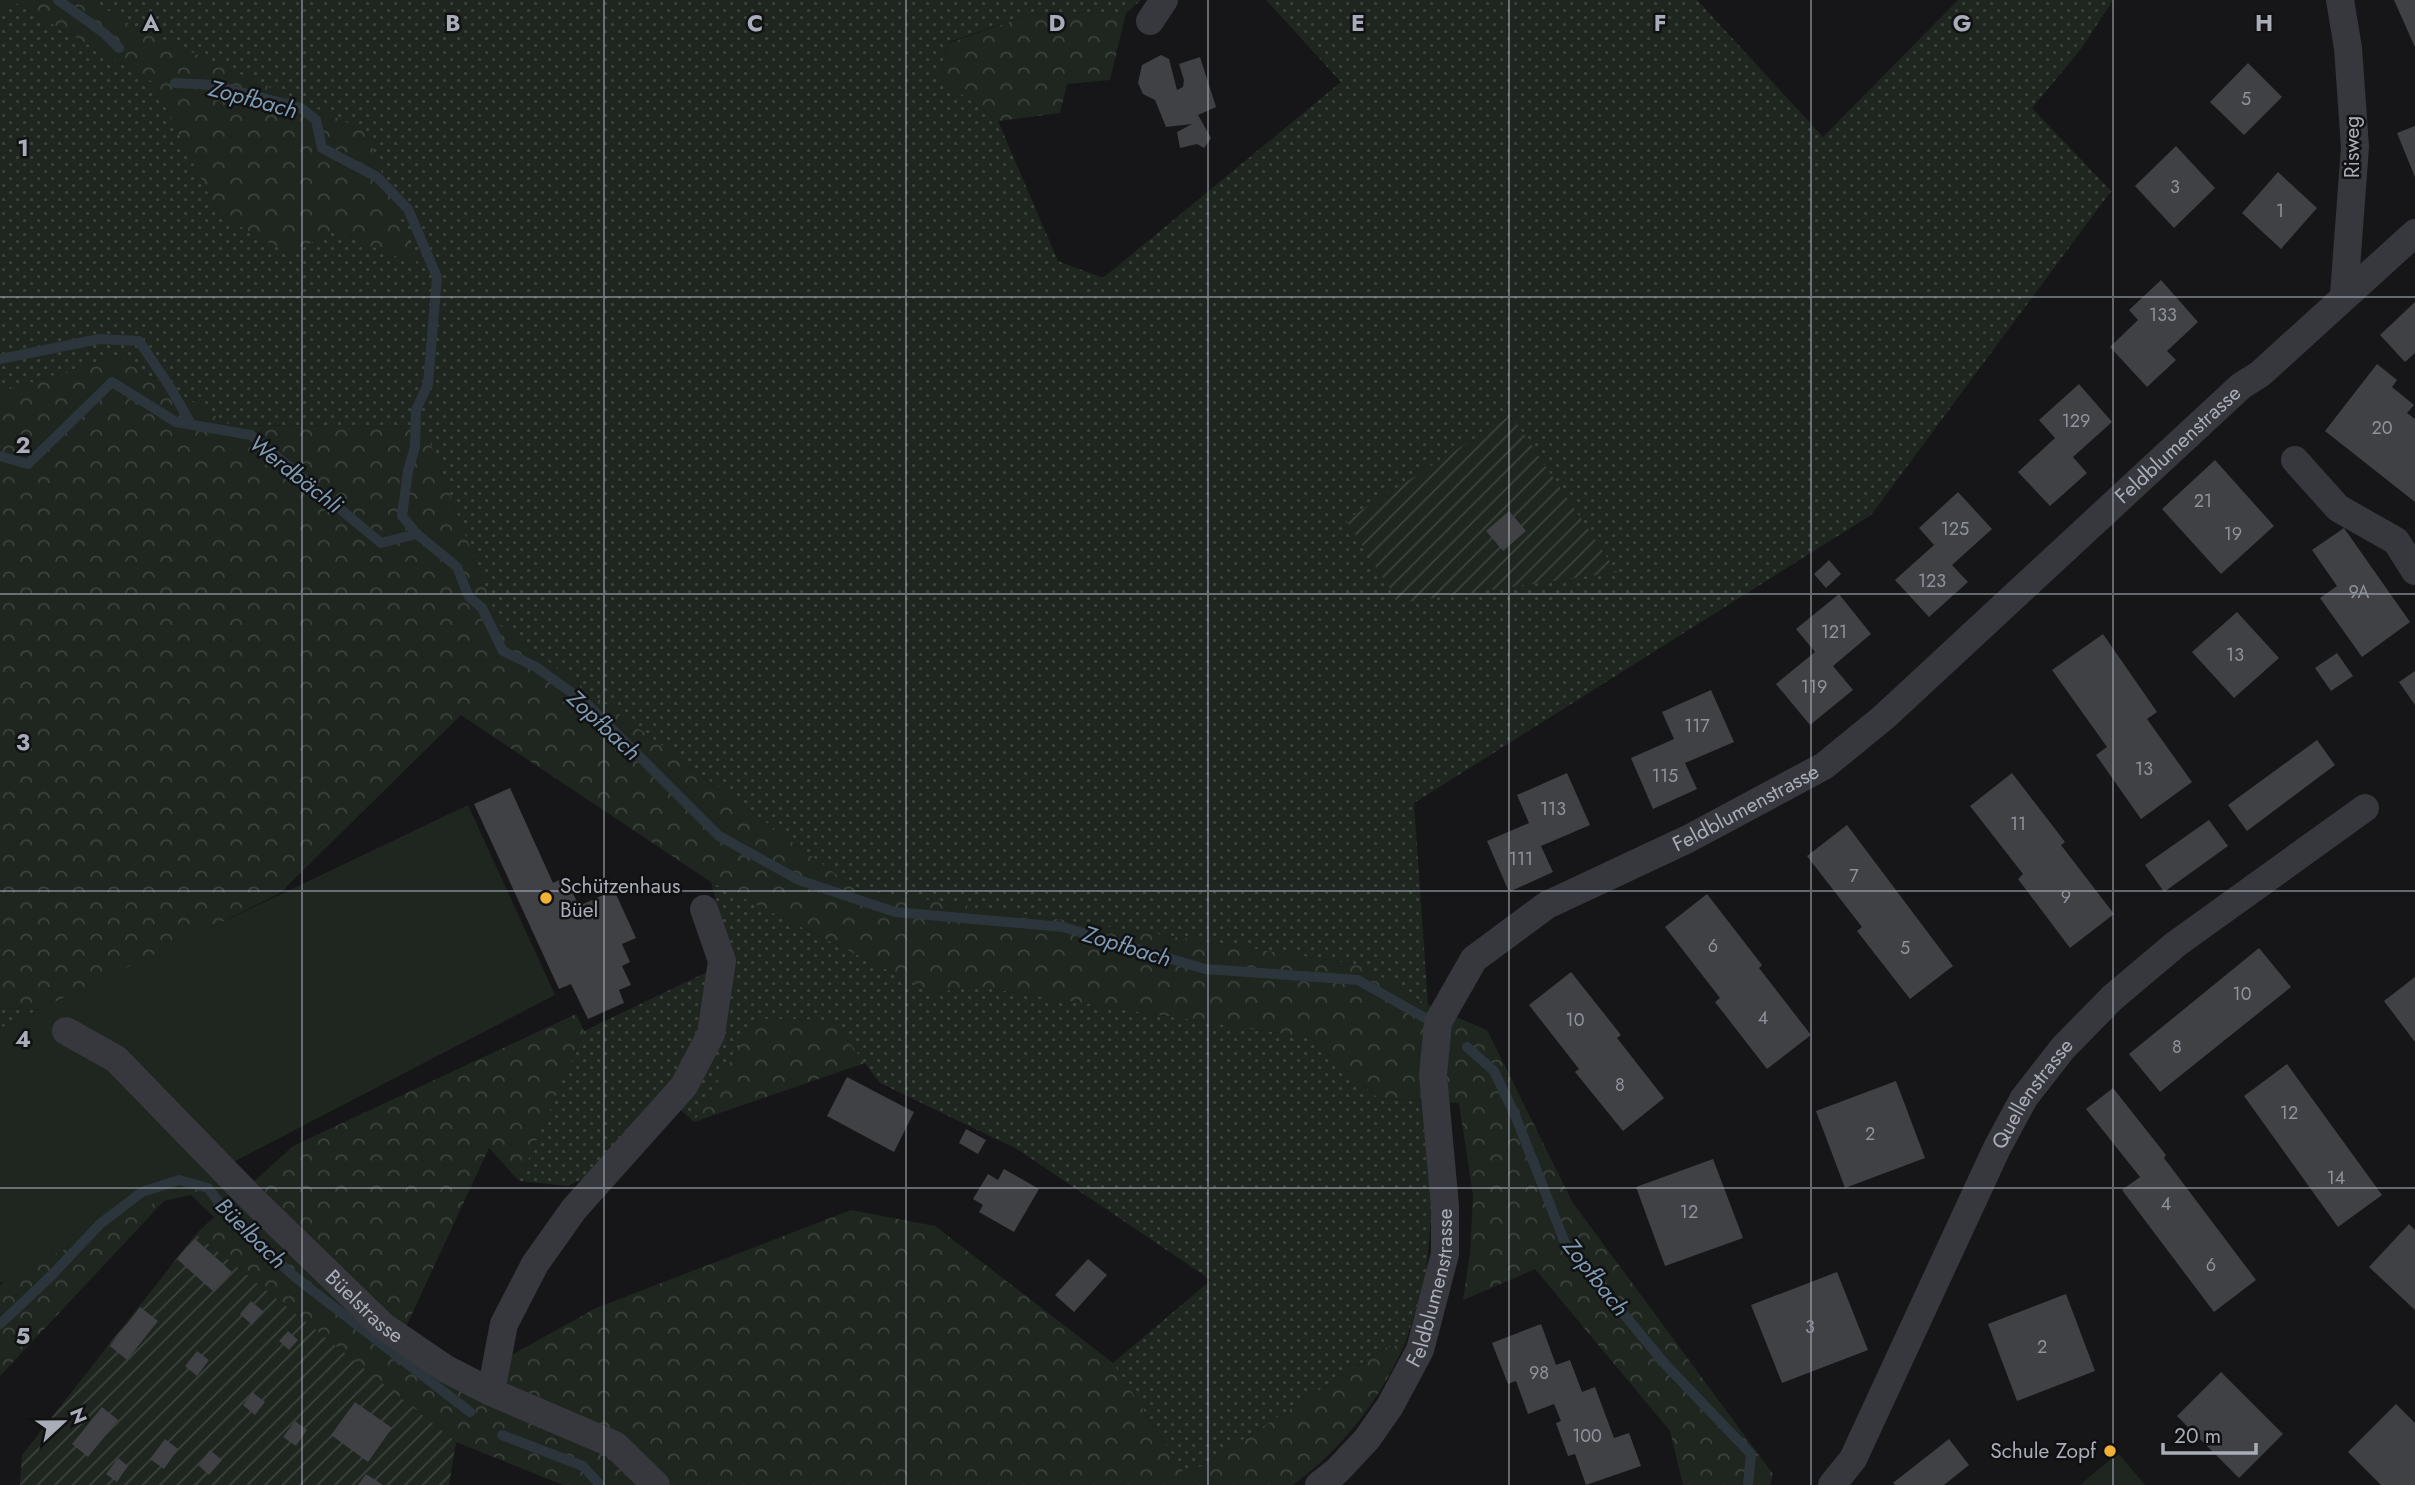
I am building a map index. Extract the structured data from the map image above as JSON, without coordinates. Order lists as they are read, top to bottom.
{
  "streets": {
    "street": [
      "Risweg",
      "Feldblumenstrasse",
      "Quellenstrasse",
      "Büelstrasse"
    ]
  },
  "crossings": [
    ["Risweg", "Feldblumenstrasse"]
  ],
  "water": ["Zopfbach", "Werdbächli", "Büelbach"],
  "places": ["Schützenhaus Büel", "Schule Zopf"],
  "house_numbers": [
    "5",
    "3",
    "1",
    "133",
    "129",
    "20",
    "21",
    "125",
    "19",
    "123",
    "9A",
    "121",
    "13",
    "119",
    "117",
    "13",
    "115",
    "113",
    "11",
    "111",
    "7",
    "9",
    "6",
    "5",
    "10",
    "4",
    "10",
    "8",
    "8",
    "12",
    "2",
    "14",
    "4",
    "12",
    "6",
    "3",
    "2",
    "98",
    "100"
  ],
  "scale_bar": "20 m",
  "north": "right",
  "grid": {
    "columns": [
      "A",
      "B",
      "C",
      "D",
      "E",
      "F",
      "G",
      "H"
    ],
    "rows": [
      "1",
      "2",
      "3",
      "4",
      "5"
    ]
  }
}
